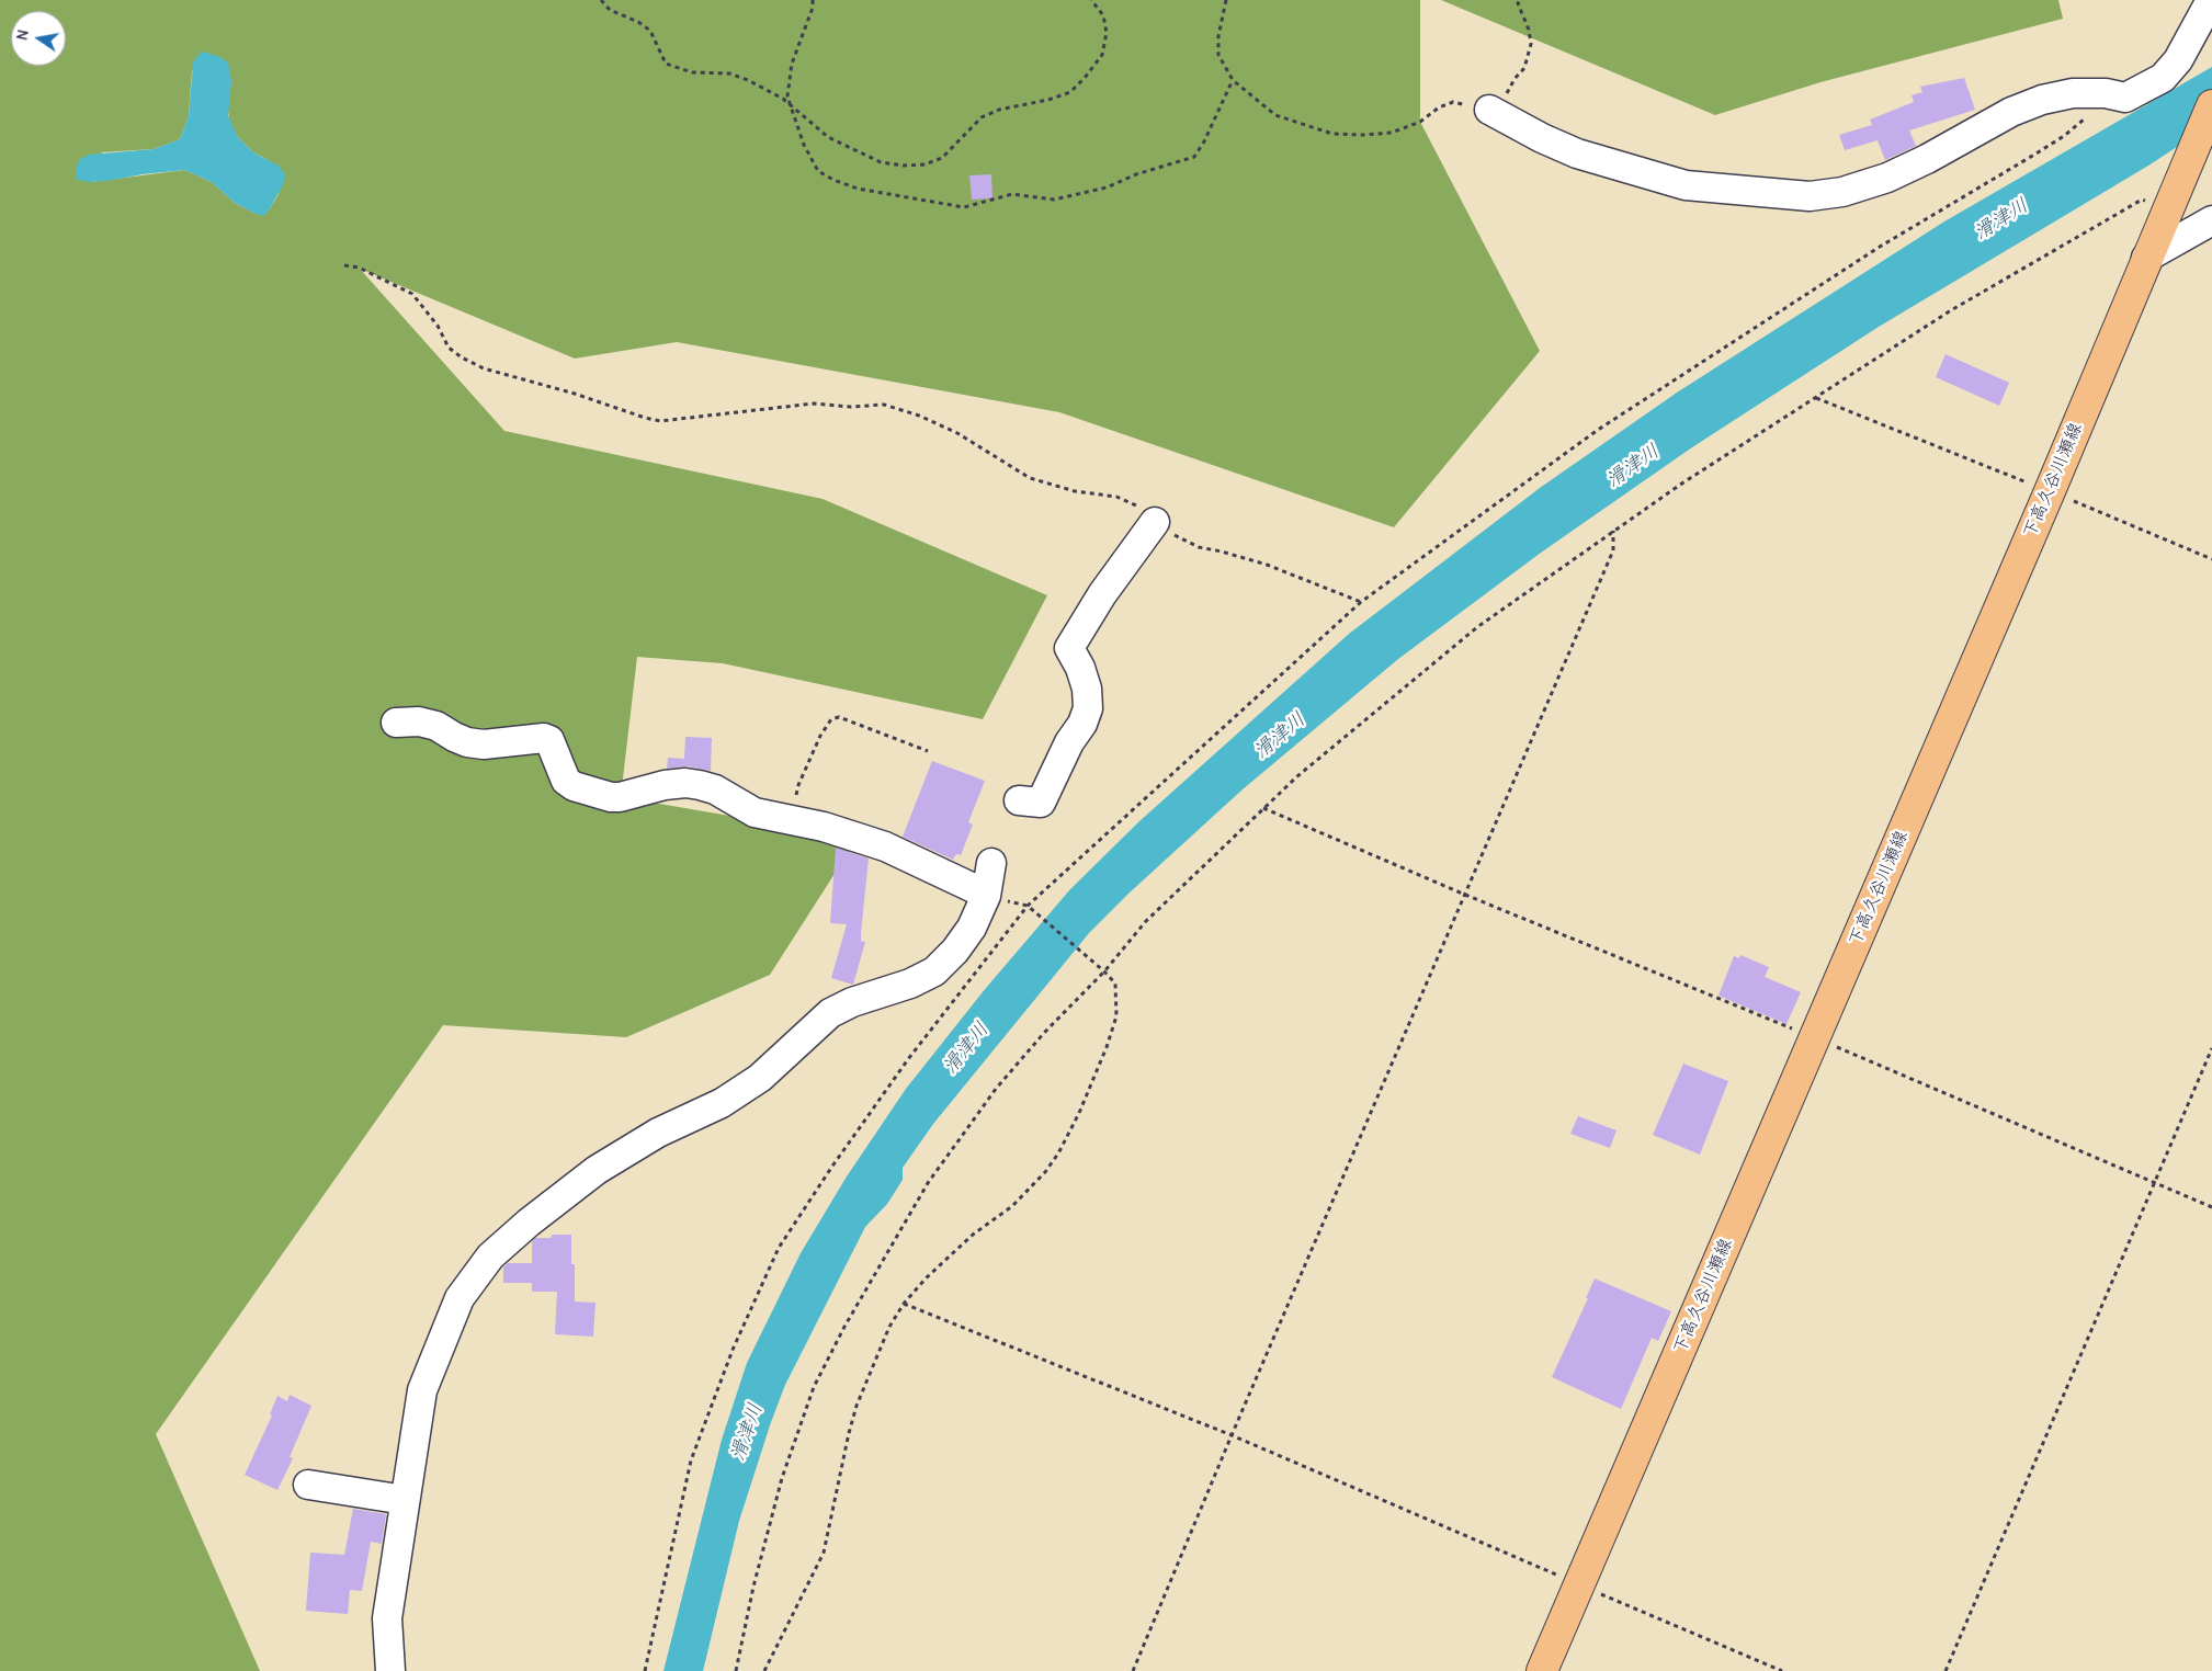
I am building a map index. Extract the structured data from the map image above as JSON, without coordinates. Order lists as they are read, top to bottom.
{
  "streets": {
    "main road": ["下高久谷川瀬線"]
  },
  "water": ["滑津川"],
  "north": "left"
}
